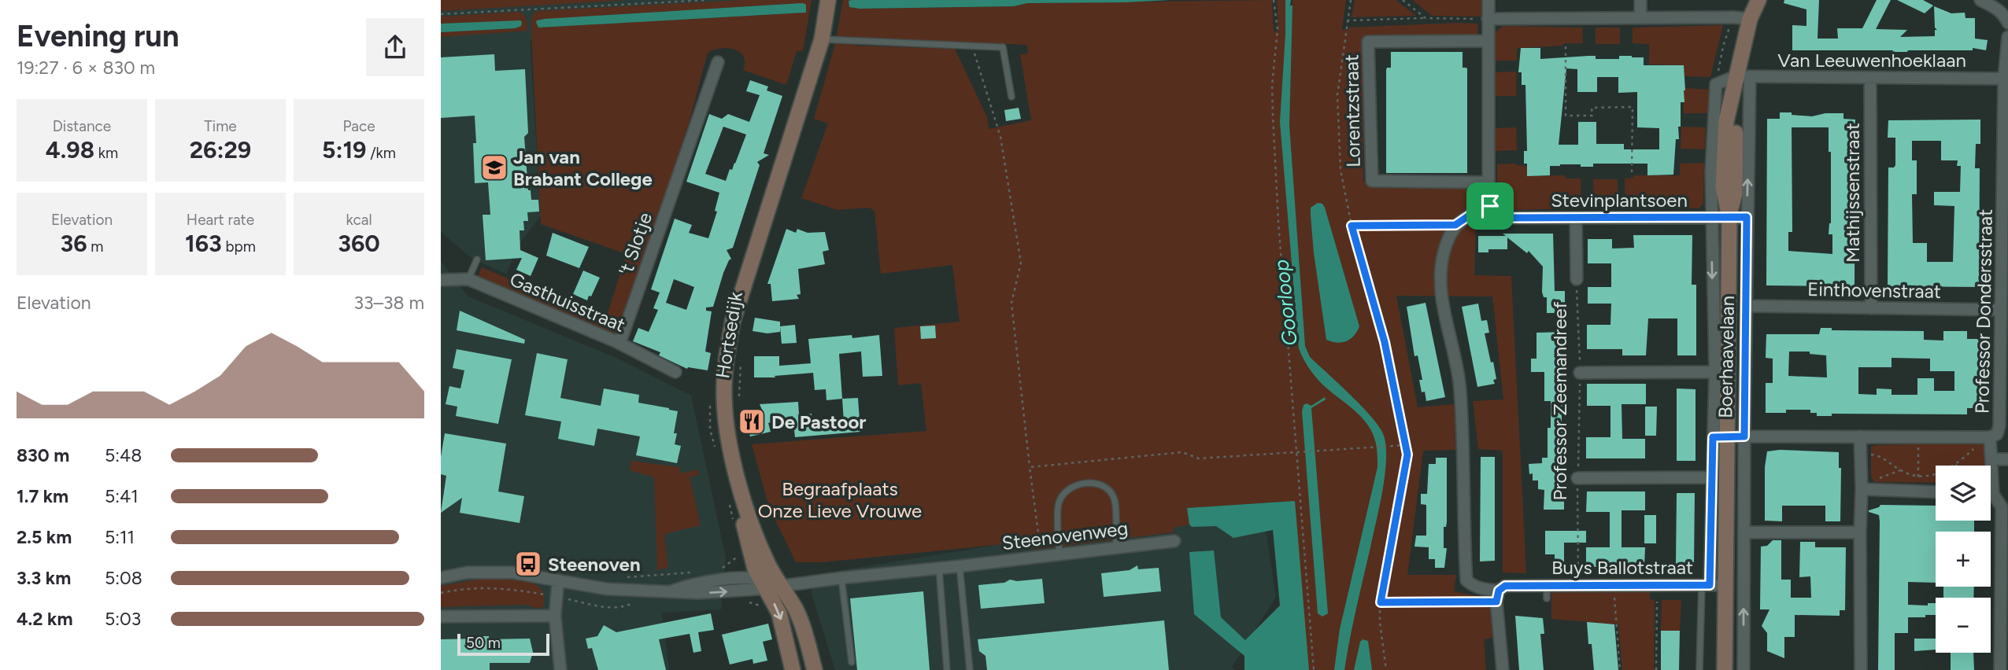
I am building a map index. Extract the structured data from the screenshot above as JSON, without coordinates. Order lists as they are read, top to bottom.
{
  "streets": {
    "street": [
      "Van Leeuwenhoeklaan",
      "Lorentzstraat",
      "Mathijssenstraat",
      "Stevinplantsoen",
      "'t Slotje",
      "Einthovenstraat",
      "Gasthuisstraat",
      "Professor Dondersstraat",
      "Hortsedijk",
      "Boerhaavelaan",
      "Professor Zeemandreef",
      "Steenovenweg",
      "Buys Ballotstraat"
    ]
  },
  "crossings": [
    ["Van Leeuwenhoeklaan", "Mathijssenstraat"],
    ["Van Leeuwenhoeklaan", "Professor Dondersstraat"],
    ["Van Leeuwenhoeklaan", "Boerhaavelaan"],
    ["Mathijssenstraat", "Einthovenstraat"],
    ["Stevinplantsoen", "Boerhaavelaan"],
    ["Stevinplantsoen", "Professor Zeemandreef"],
    ["'t Slotje", "Gasthuisstraat"],
    ["Einthovenstraat", "Professor Dondersstraat"],
    ["Einthovenstraat", "Boerhaavelaan"],
    ["Hortsedijk", "Steenovenweg"],
    ["Boerhaavelaan", "Buys Ballotstraat"],
    ["Professor Zeemandreef", "Buys Ballotstraat"]
  ],
  "water": ["Goorloop"],
  "parks": ["Begraafplaats Onze Lieve Vrouwe"],
  "places": {
    "school or university": ["Jan van Brabant College"],
    "restaurant": ["De Pastoor"],
    "bus stop": ["Steenoven"]
  },
  "scale_bar": "50 m",
  "page": {
    "heading": ["Evening run", "19:27 · 6 × 830 m"],
    "stats": [
      ["Distance", "4.98 km"],
      ["Time", "26:29"],
      ["Pace", "5:19 /km"],
      ["Elevation", "36 m"],
      ["Heart rate", "163 bpm"],
      ["kcal", "360"]
    ],
    "chart": ["Elevation", "33–38 m"],
    "list": [
      {
        "name": "830 m",
        "note": "5:48"
      },
      {
        "name": "1.7 km",
        "note": "5:41"
      },
      {
        "name": "2.5 km",
        "note": "5:11"
      },
      {
        "name": "3.3 km",
        "note": "5:08"
      },
      {
        "name": "4.2 km",
        "note": "5:03"
      }
    ],
    "map_buttons": ["+", "−"],
    "scale": "50 m"
  }
}
